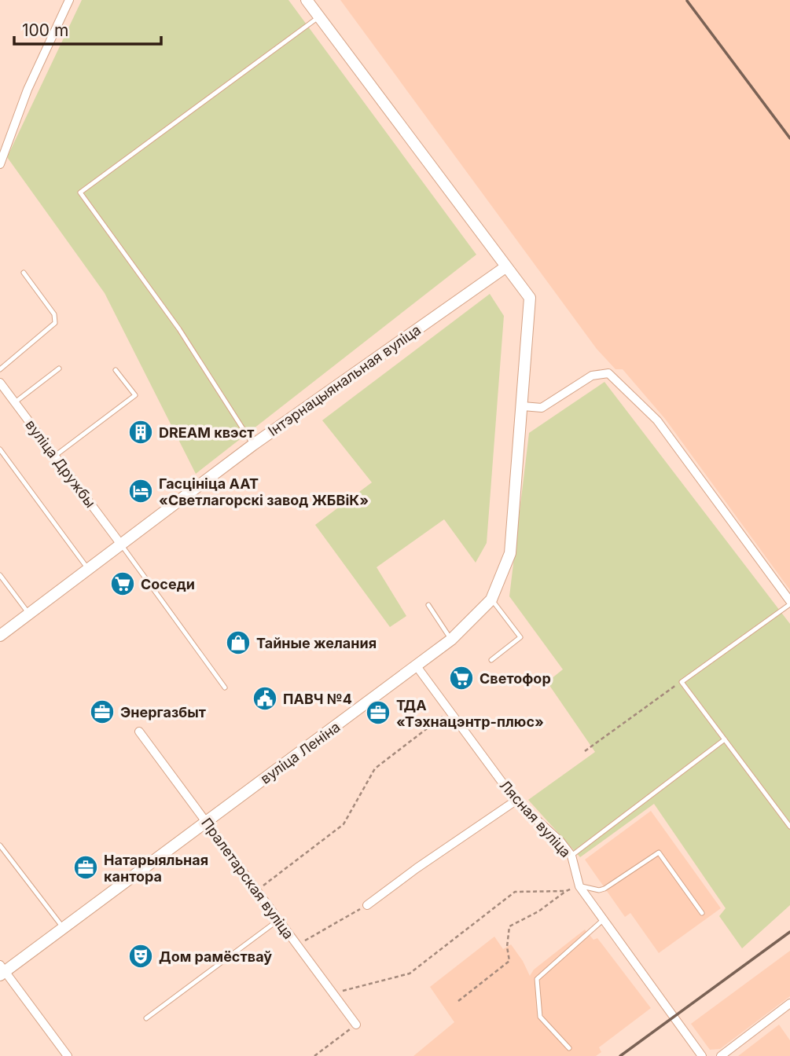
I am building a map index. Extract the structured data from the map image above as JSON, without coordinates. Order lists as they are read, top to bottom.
{
  "streets": {
    "street": [
      "Інтэрнацыянальная вуліца",
      "вуліца Дружбы",
      "вуліца Леніна",
      "Лясная вуліца",
      "Пралетарская вуліца"
    ]
  },
  "crossings": [
    ["Інтэрнацыянальная вуліца", "вуліца Дружбы"],
    ["Інтэрнацыянальная вуліца", "вуліца Леніна"],
    ["вуліца Леніна", "Лясная вуліца"],
    ["вуліца Леніна", "Пралетарская вуліца"]
  ],
  "places": {
    "building": ["DREAM квэст"],
    "hotel": ["Гасцініца ААТ «Светлагорскі завод ЖБВіК»"],
    "supermarket": ["Соседи", "Светофор"],
    "shop": ["Тайные желания"],
    "public building": ["ПАВЧ №4"],
    "office": ["Энергазбыт", "ТДА «Тэхнацэнтр-плюс»", "Натарыяльная кантора"],
    "theatre": ["Дом рамёстваў"]
  },
  "scale_bar": "100 m"
}
